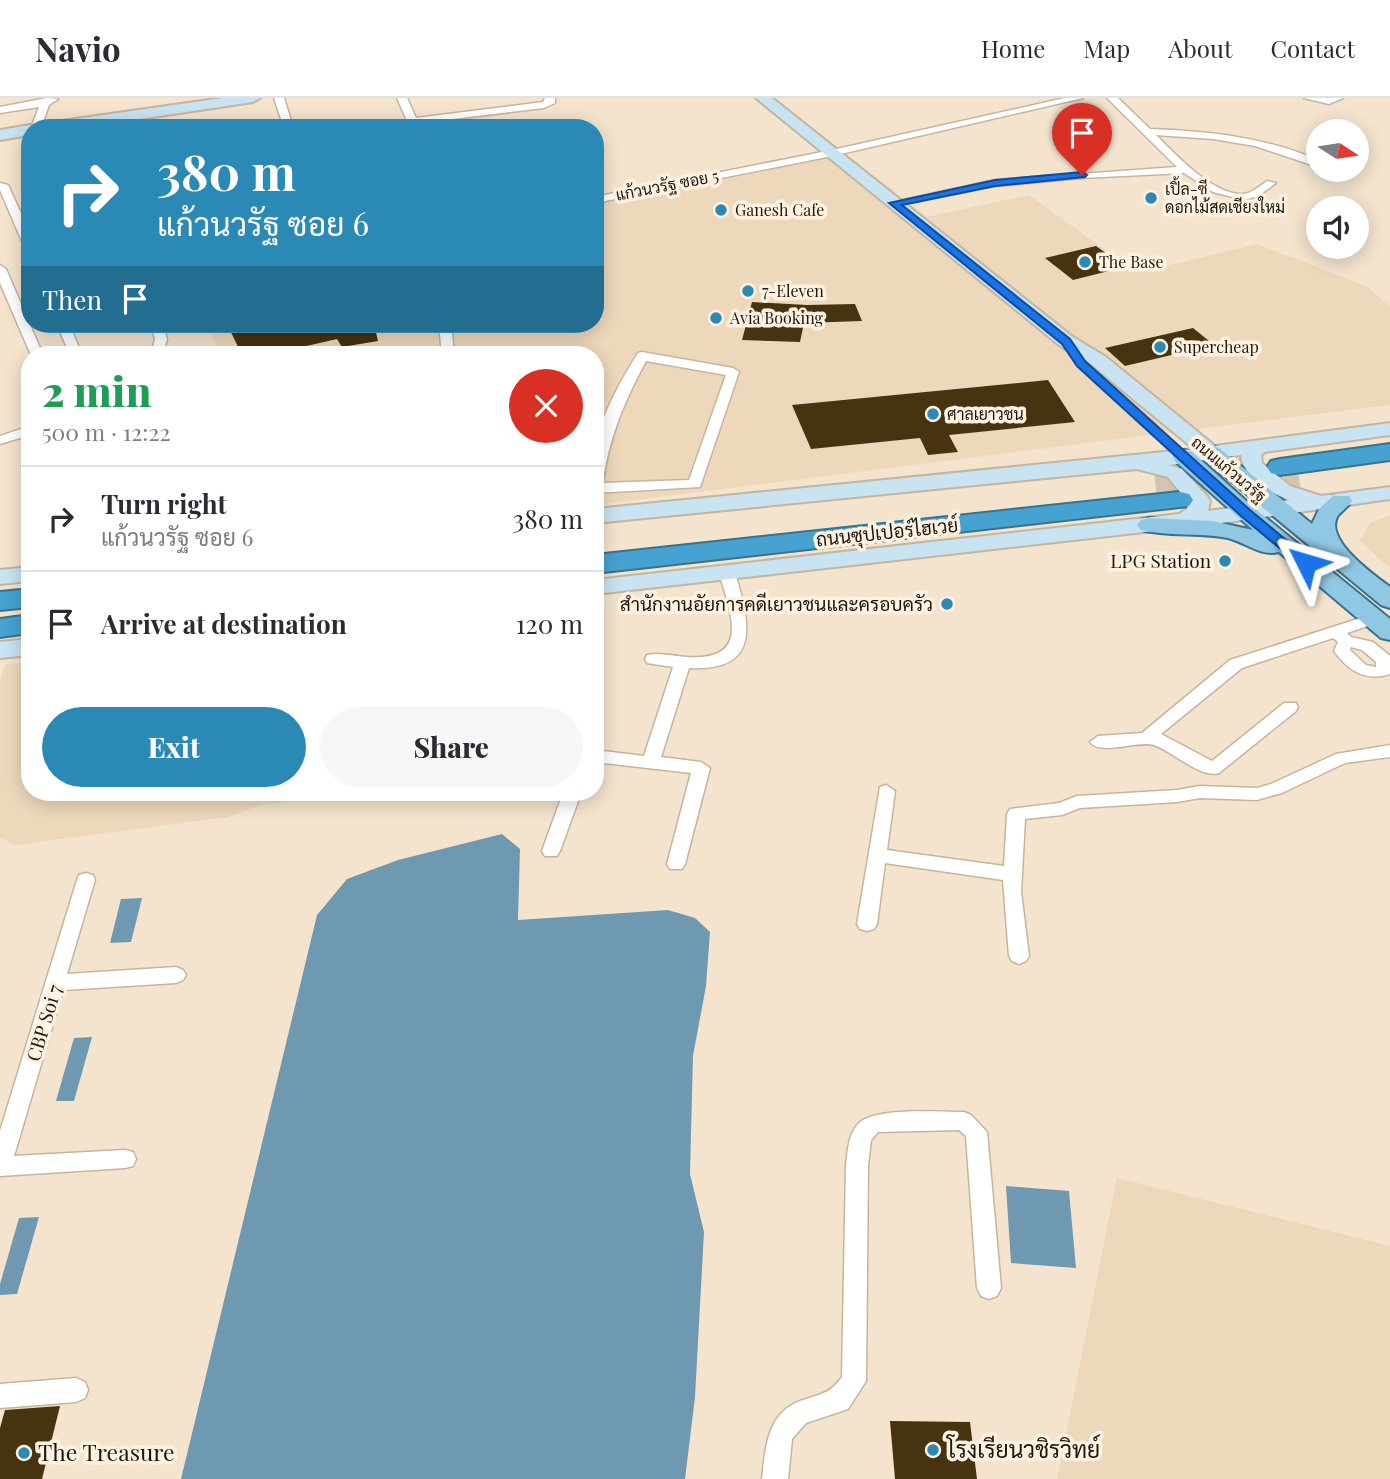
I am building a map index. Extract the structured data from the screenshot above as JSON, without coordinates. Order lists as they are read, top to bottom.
{
  "streets": {
    "highway": ["ถนนซุปเปอร์ไฮเวย์"],
    "main road": ["ถนนแก้วนวรัฐ"],
    "street": ["แก้วนวรัฐ ซอย 5", "CBP Soi 7"]
  },
  "crossings": [
    ["แก้วนวรัฐ ซอย 5", "ถนนแก้วนวรัฐ"]
  ],
  "places": [
    "เปิ้ล-ซี ดอกไม้สดเชียงใหม่",
    "Ganesh Cafe",
    "The Base",
    "7-Eleven",
    "Avia Booking",
    "Supercheap",
    "ศาลเยาวชน",
    "LPG Station",
    "สำนักงานอัยการคดีเยาวชนและครอบครัว",
    "โรงเรียนวชิรวิทย์",
    "The Treasure"
  ],
  "north": "right",
  "page": {
    "header": "Navio",
    "nav": [
      "Home",
      "Map",
      "About",
      "Contact"
    ],
    "turn": ["380 m", "แก้วนวรัฐ ซอย 6"],
    "then": "Then",
    "heading": ["2 min", "500 m · 12:22"],
    "list": [
      {
        "name": "Turn right",
        "note": "แก้วนวรัฐ ซอย 6",
        "value": "380 m"
      },
      {
        "name": "Arrive at destination",
        "value": "120 m"
      }
    ],
    "buttons": ["Exit", "Share"]
  }
}
